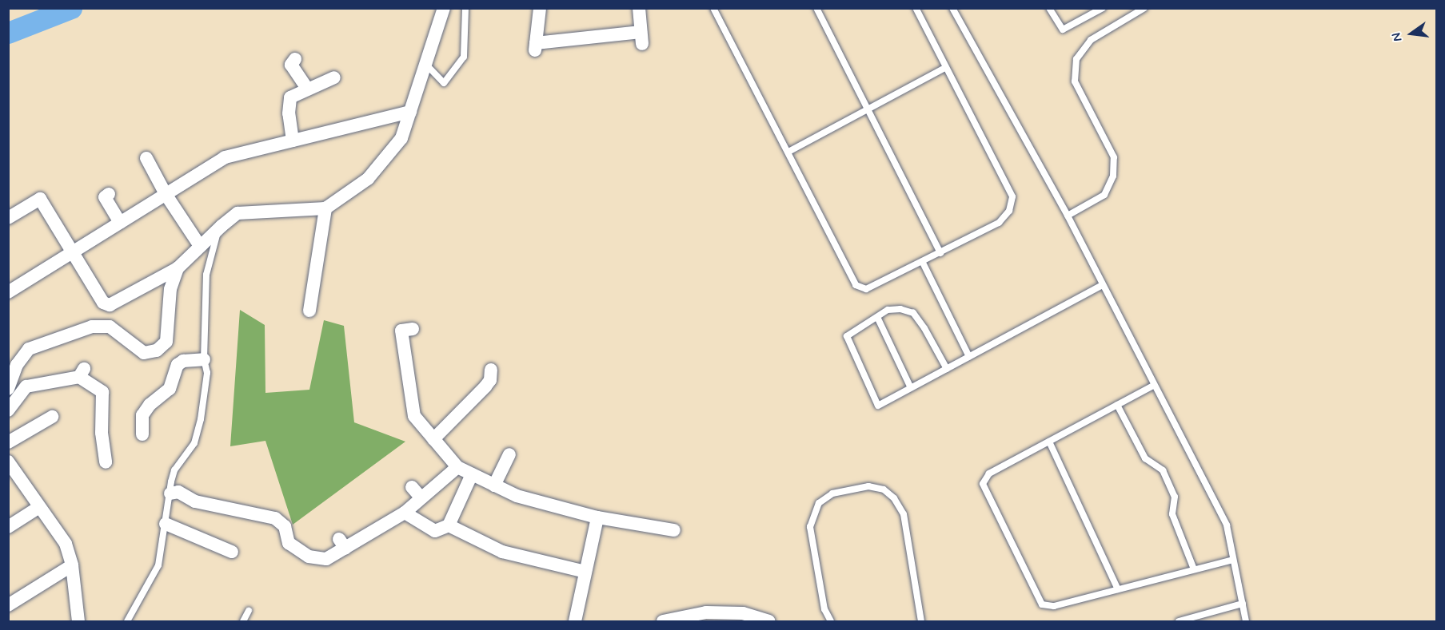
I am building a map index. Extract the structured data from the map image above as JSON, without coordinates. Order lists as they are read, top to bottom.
{
  "north": "left"
}
